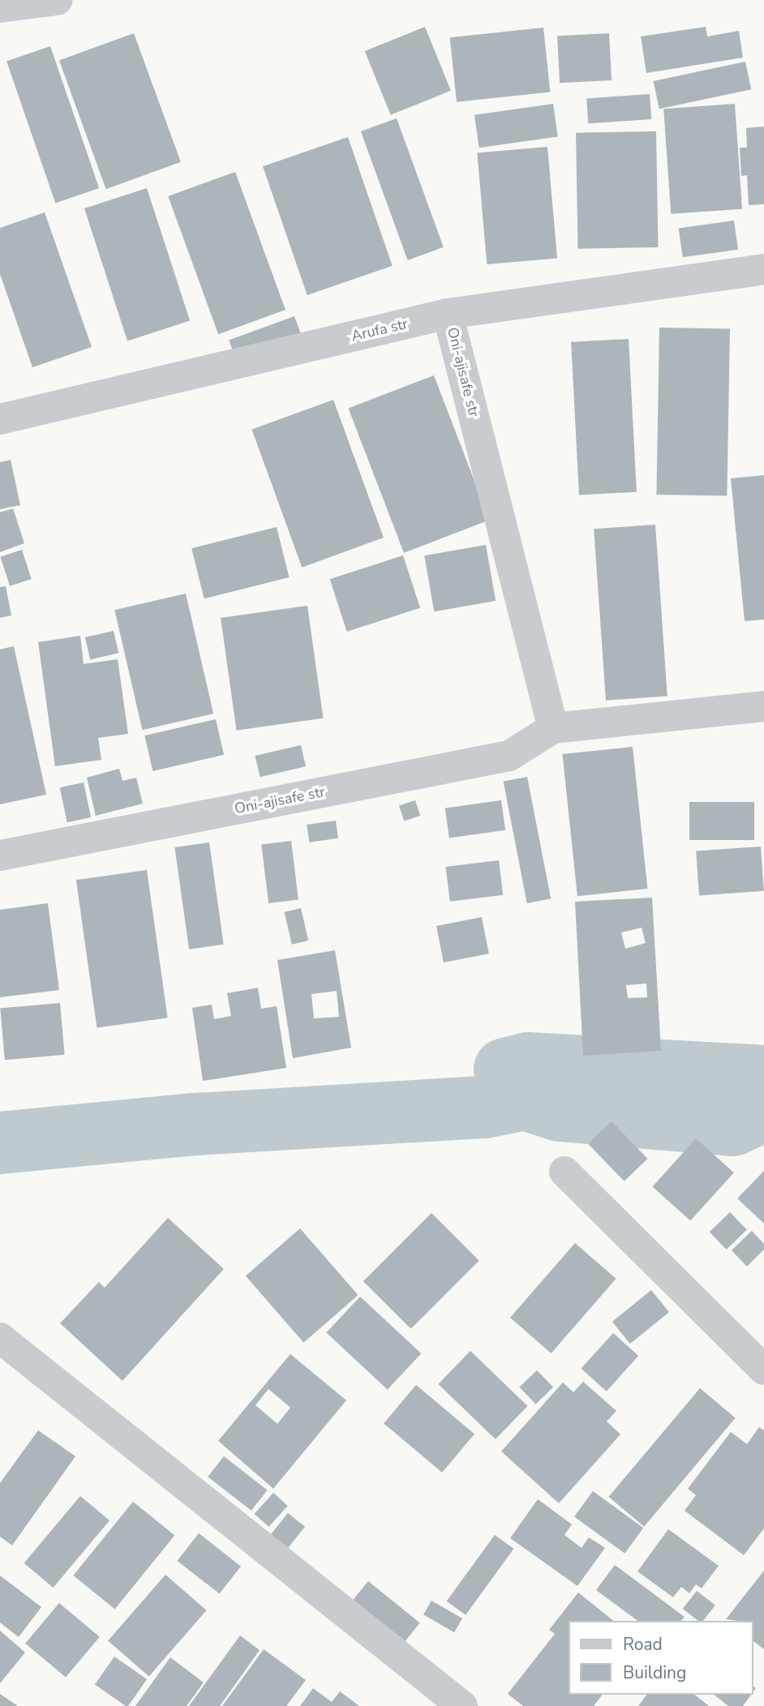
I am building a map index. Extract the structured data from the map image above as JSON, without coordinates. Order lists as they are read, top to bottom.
{
  "streets": {
    "street": ["Arufa str", "Oni-ajisafe str"]
  },
  "crossings": [
    ["Arufa str", "Oni-ajisafe str"]
  ],
  "legend": ["Road", "Building"]
}
